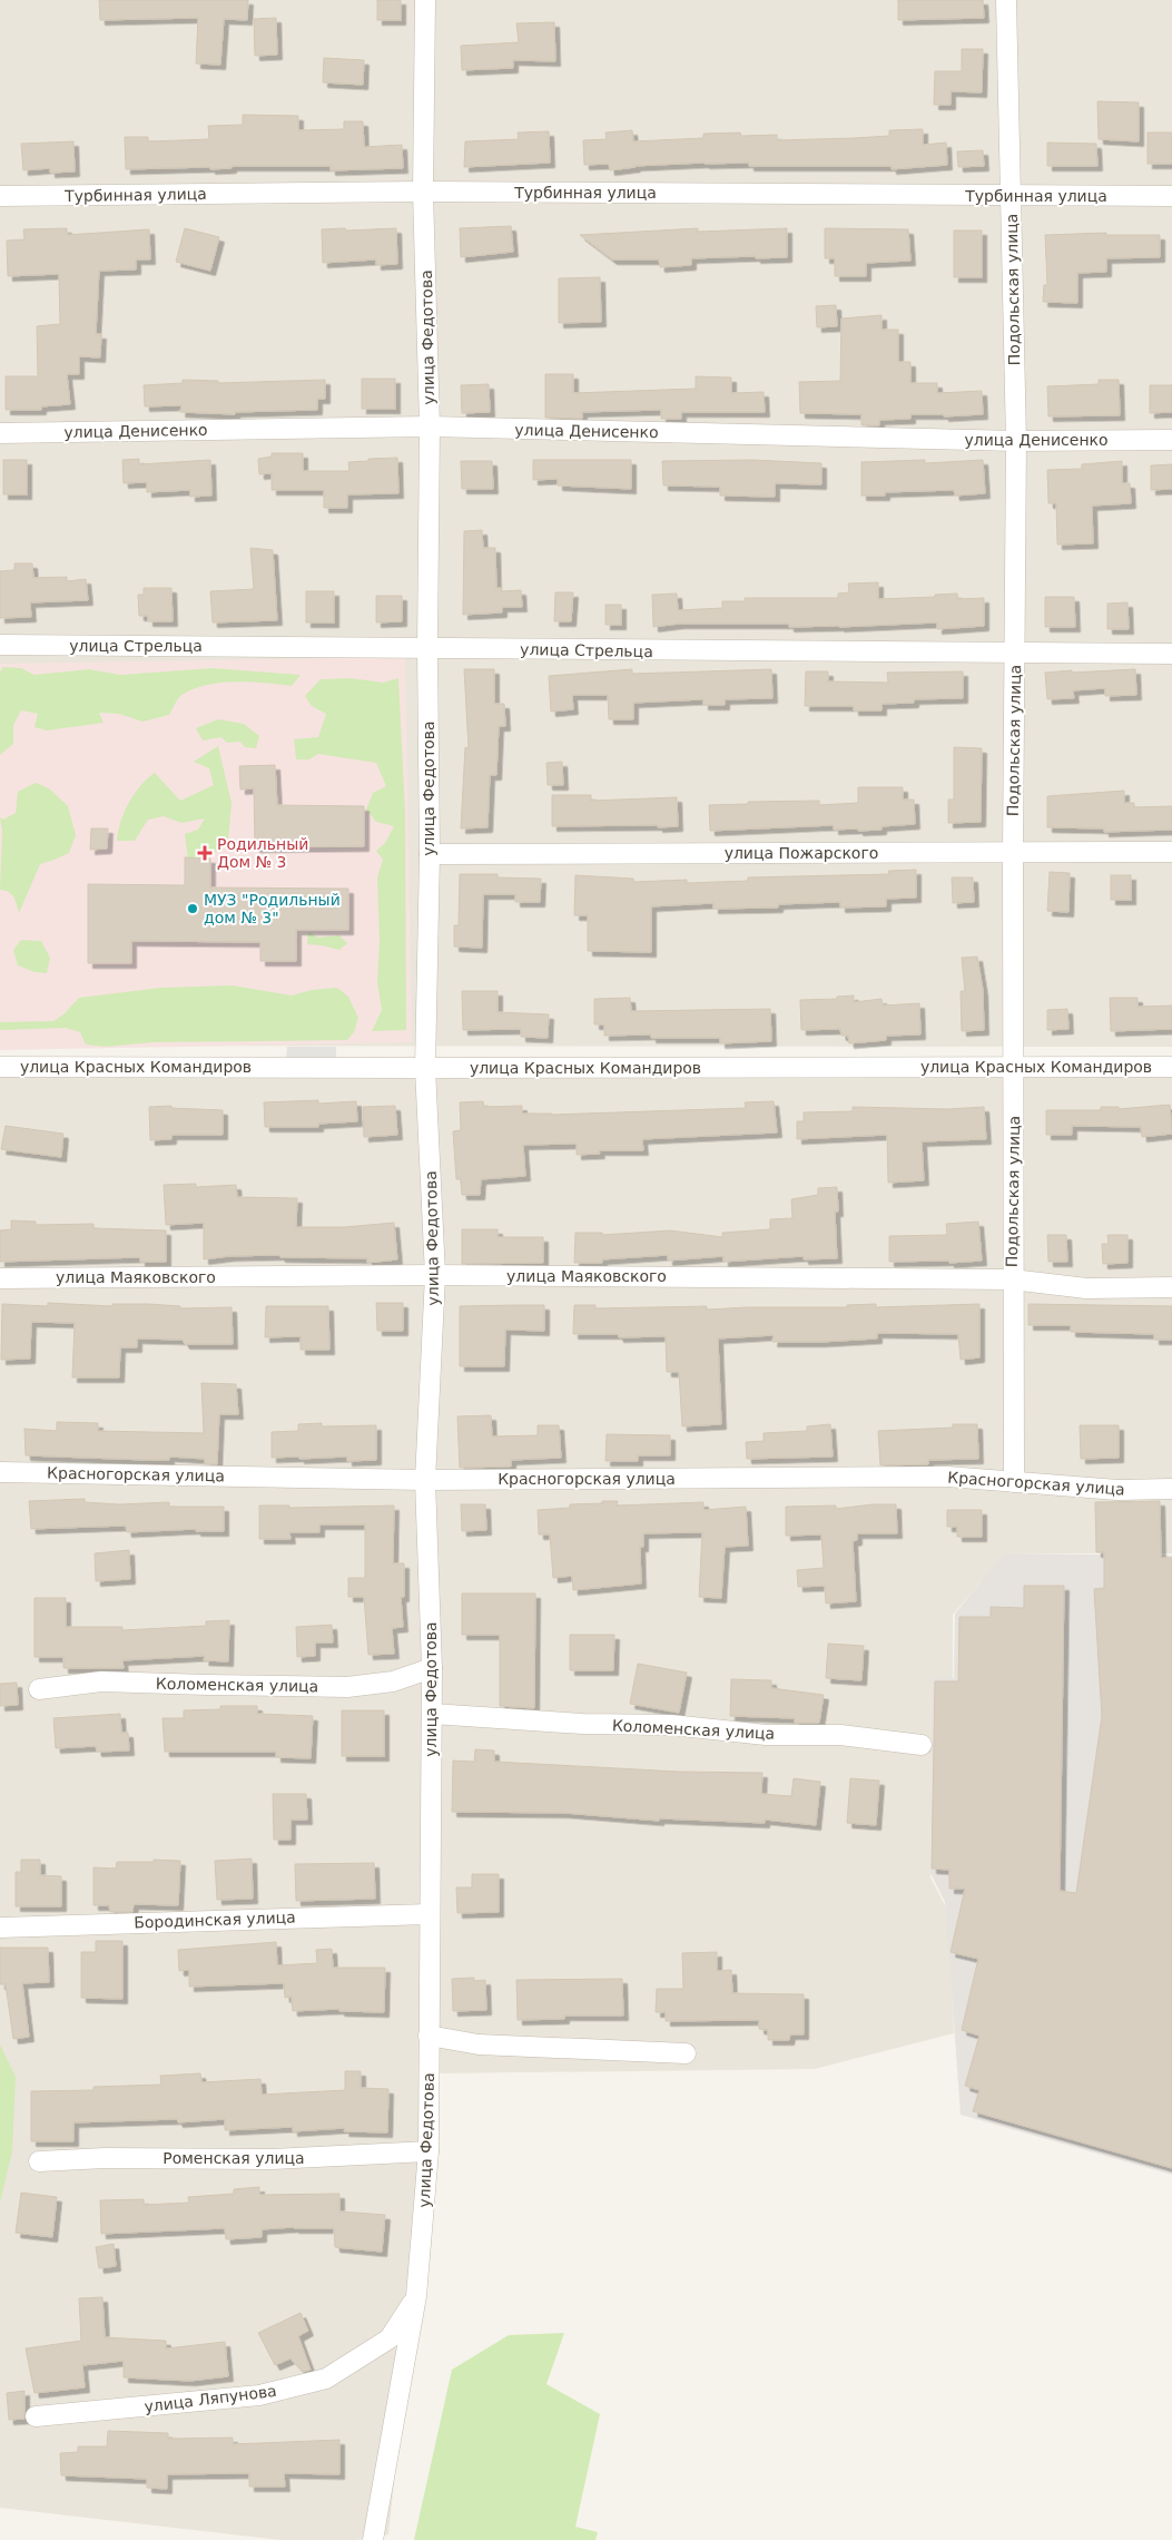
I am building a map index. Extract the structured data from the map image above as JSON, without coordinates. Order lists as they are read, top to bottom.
{
  "streets": {
    "street": [
      "Турбинная улица",
      "Подольская улица",
      "улица Федотова",
      "улица Денисенко",
      "улица Стрельца",
      "улица Пожарского",
      "улица Красных Командиров",
      "улица Маяковского",
      "Красногорская улица",
      "Коломенская улица",
      "Бородинская улица",
      "Роменская улица",
      "улица Ляпунова"
    ]
  },
  "crossings": [
    ["Турбинная улица", "Подольская улица"],
    ["Турбинная улица", "улица Федотова"],
    ["Подольская улица", "улица Денисенко"],
    ["Подольская улица", "улица Стрельца"],
    ["Подольская улица", "улица Пожарского"],
    ["Подольская улица", "улица Красных Командиров"],
    ["Подольская улица", "улица Маяковского"],
    ["Подольская улица", "Красногорская улица"],
    ["улица Федотова", "улица Денисенко"],
    ["улица Федотова", "улица Стрельца"],
    ["улица Федотова", "улица Пожарского"],
    ["улица Федотова", "улица Красных Командиров"],
    ["улица Федотова", "улица Маяковского"],
    ["улица Федотова", "Красногорская улица"],
    ["улица Федотова", "Коломенская улица"],
    ["улица Федотова", "Бородинская улица"],
    ["улица Федотова", "Роменская улица"],
    ["улица Федотова", "улица Ляпунова"]
  ],
  "places": {
    "health": ["Родильный Дом № 3"],
    "other": ["МУЗ \"Родильный дом № 3\""]
  }
}
